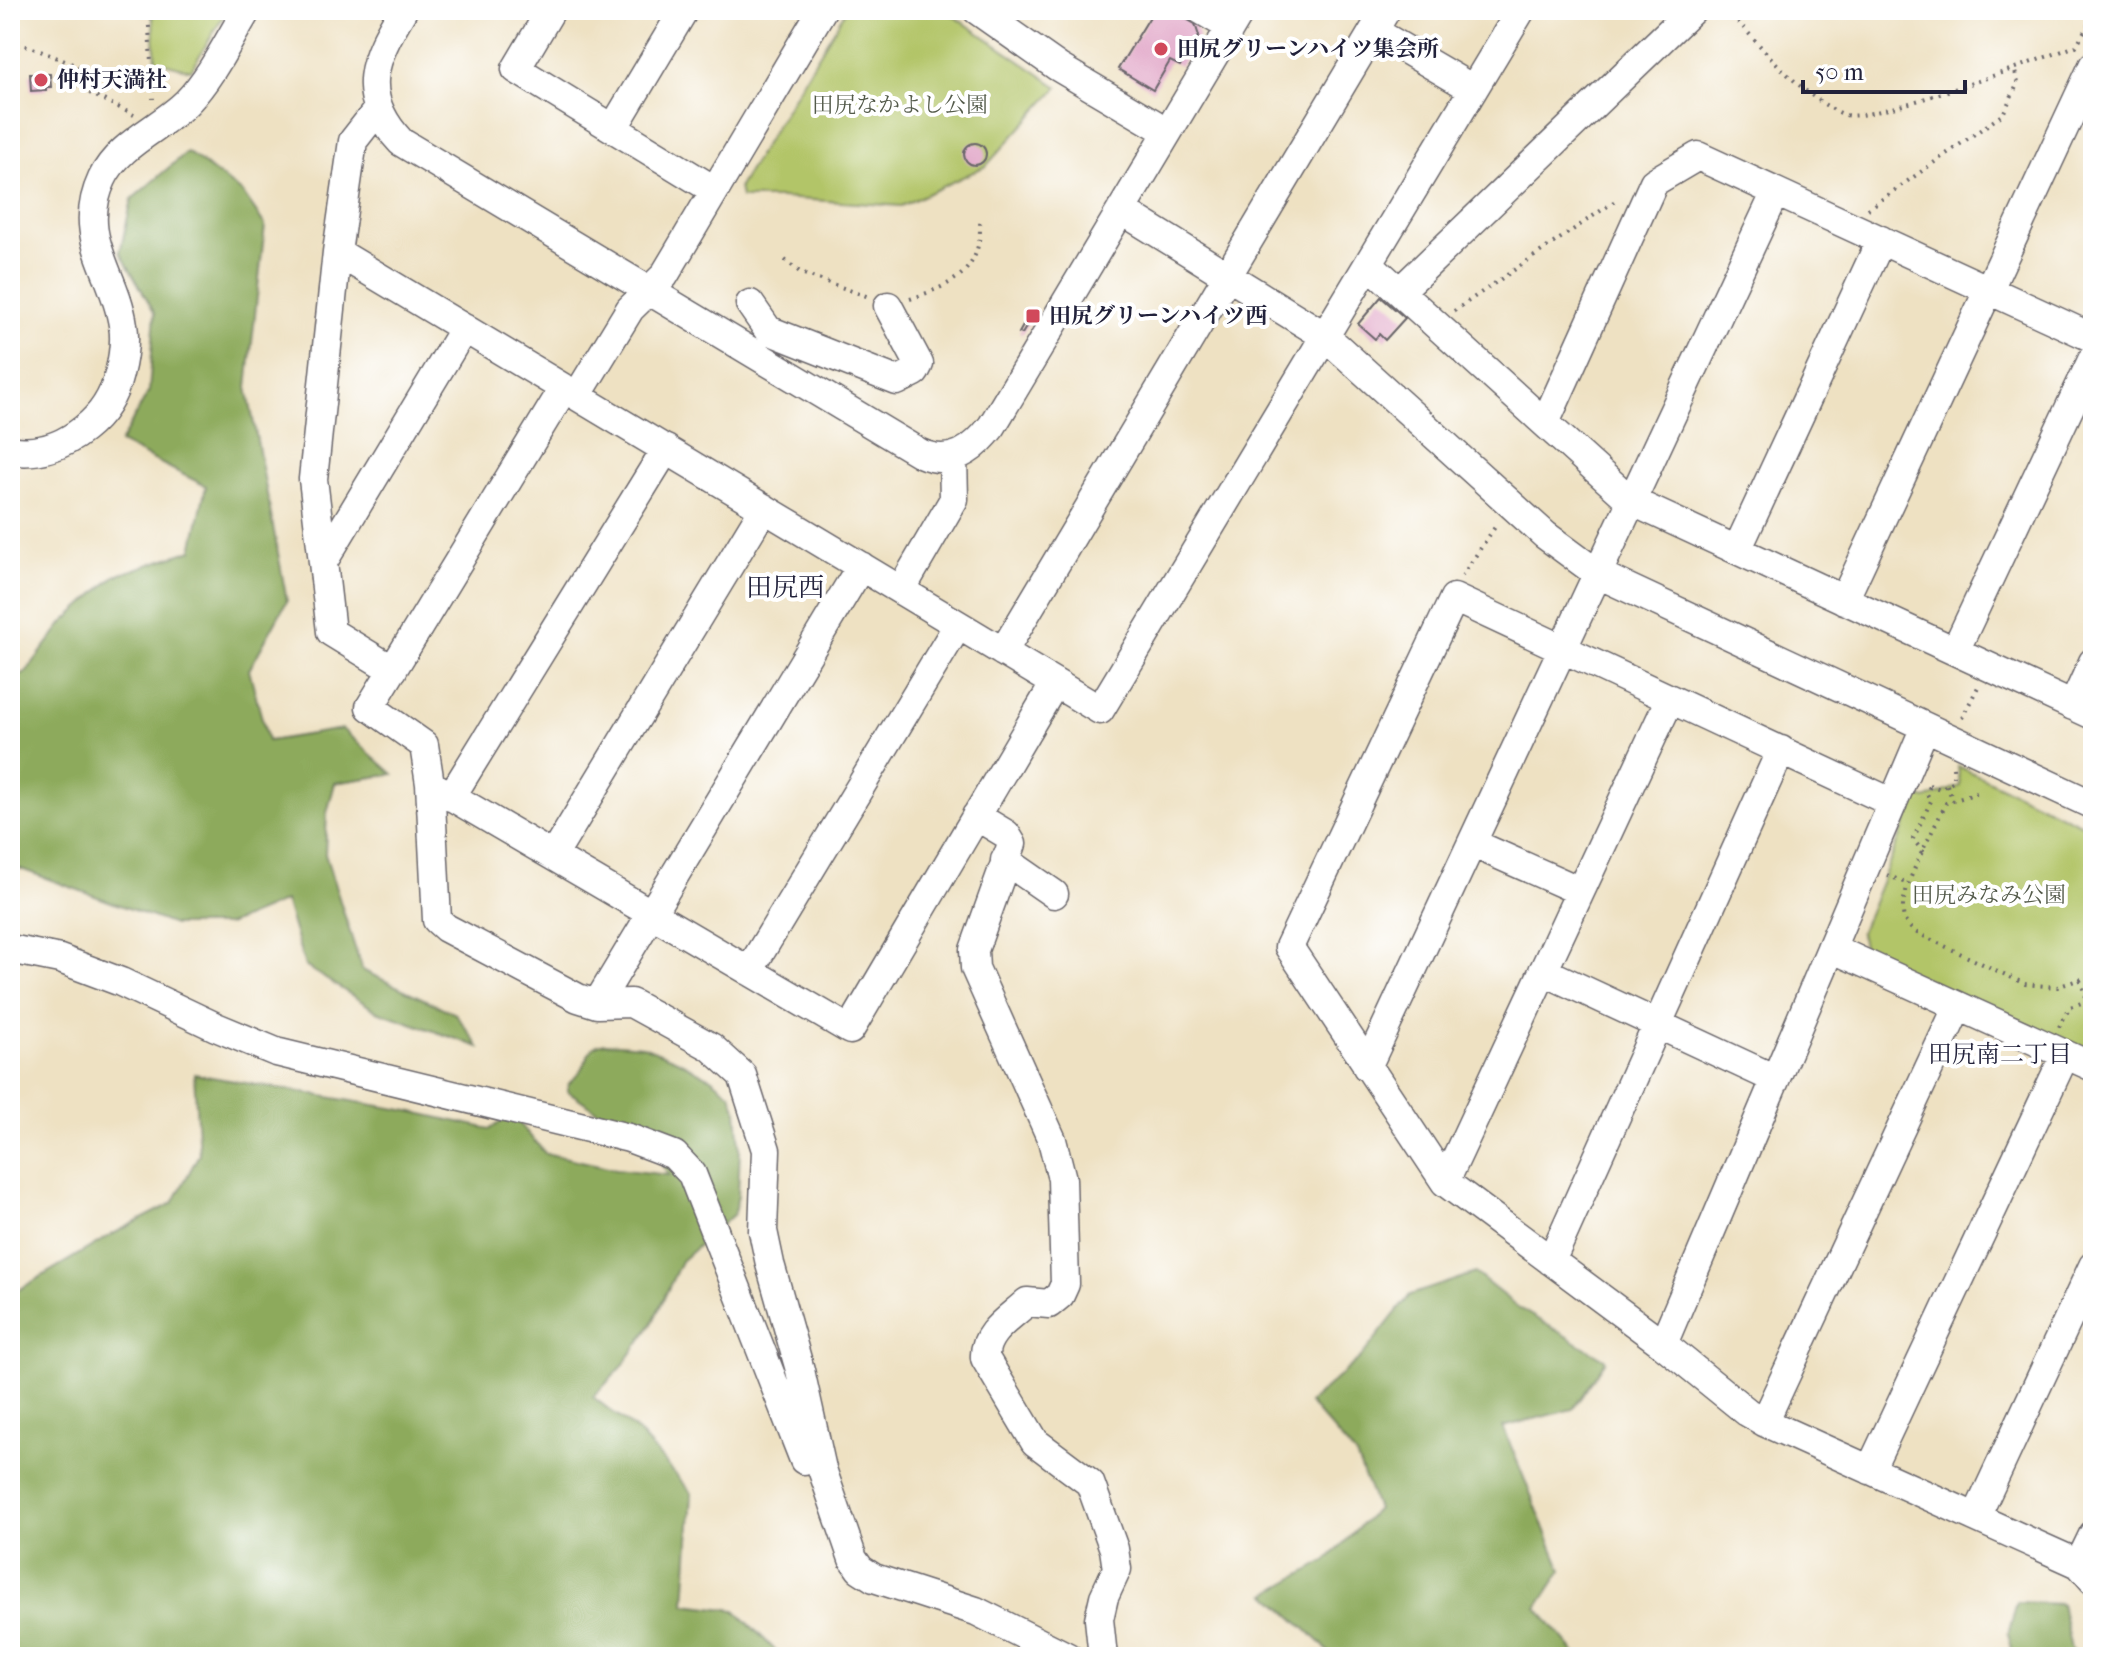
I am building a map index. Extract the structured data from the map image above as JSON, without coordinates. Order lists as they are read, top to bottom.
{
  "districts": ["田尻西", "田尻南二丁目"],
  "parks": ["田尻なかよし公園", "田尻みなみ公園"],
  "places": {
    "other": ["田尻グリーンハイツ集会所", "仲村天満社"],
    "transit": ["田尻グリーンハイツ西"]
  },
  "scale_bar": "50 m"
}
